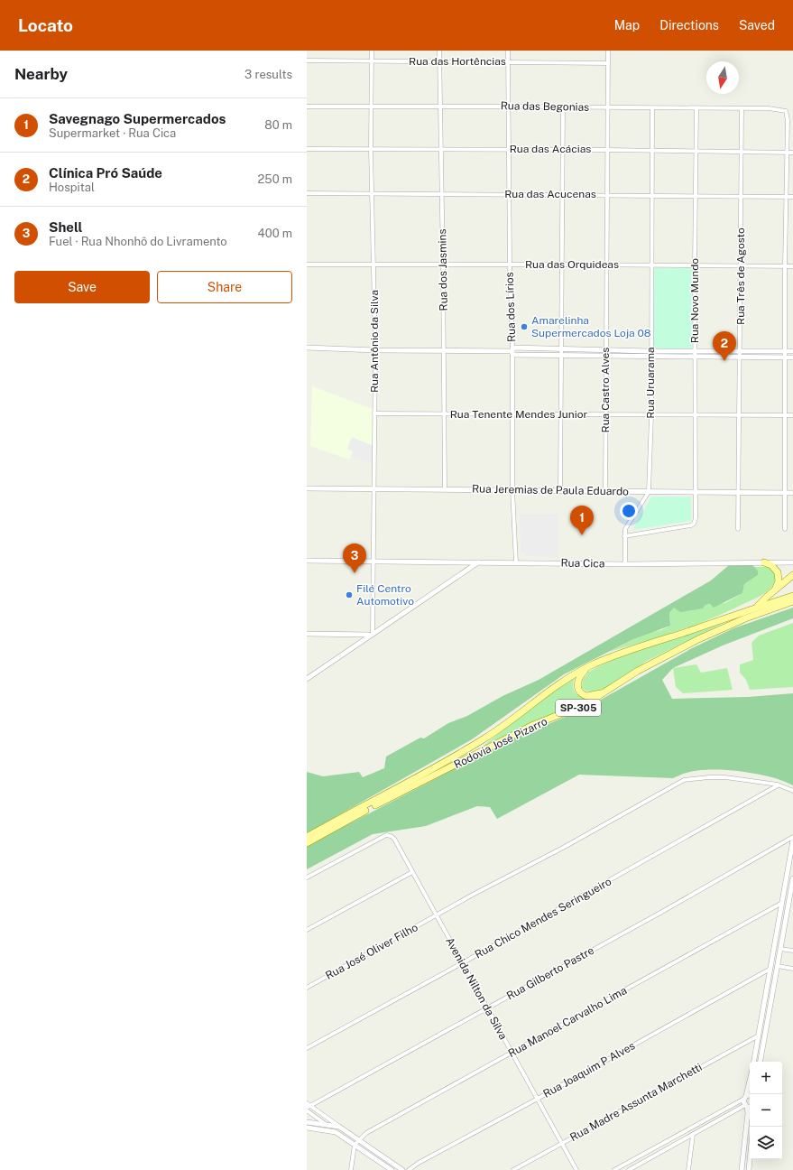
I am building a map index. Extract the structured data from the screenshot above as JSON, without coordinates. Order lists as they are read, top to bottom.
{
  "streets": {
    "main road": ["SP-305", "Rodovia José Pizarro"],
    "street": [
      "Rua das Hortências",
      "Rua das Begonias",
      "Rua das Acácias",
      "Rua das Acucenas",
      "Rua das Orquideas",
      "Rua dos Jasmins",
      "Rua Três de Agosto",
      "Rua Novo Mundo",
      "Rua dos Lírios",
      "Rua Antônio da Silva",
      "Rua Uruarama",
      "Rua Castro Alves",
      "Rua Tenente Mendes Junior",
      "Rua Jeremias de Paula Eduardo",
      "Rua Cica",
      "Rua Chico Mendes Seringueiro",
      "Rua José Oliver Filho",
      "Rua Gilberto Pastre",
      "Avenida Nilton da Silva",
      "Rua Manoel Carvalho Lima",
      "Rua Joaquim P Alves",
      "Rua Madre Assunta Marchetti"
    ]
  },
  "crossings": [
    ["Rua das Hortências", "Rua dos Jasmins"],
    ["Rua das Hortências", "Rua dos Lírios"],
    ["Rua das Hortências", "Rua Antônio da Silva"],
    ["Rua das Hortências", "Rua Castro Alves"],
    ["Rua das Begonias", "Rua das Acácias"],
    ["Rua das Begonias", "Rua dos Jasmins"],
    ["Rua das Begonias", "Rua Três de Agosto"],
    ["Rua das Begonias", "Rua Novo Mundo"],
    ["Rua das Begonias", "Rua dos Lírios"],
    ["Rua das Begonias", "Rua Antônio da Silva"],
    ["Rua das Begonias", "Rua Uruarama"],
    ["Rua das Begonias", "Rua Castro Alves"],
    ["Rua das Acácias", "Rua dos Jasmins"],
    ["Rua das Acácias", "Rua Três de Agosto"],
    ["Rua das Acácias", "Rua Novo Mundo"],
    ["Rua das Acácias", "Rua dos Lírios"],
    ["Rua das Acácias", "Rua Antônio da Silva"],
    ["Rua das Acácias", "Rua Uruarama"],
    ["Rua das Acácias", "Rua Castro Alves"],
    ["Rua das Acucenas", "Rua dos Jasmins"],
    ["Rua das Acucenas", "Rua Três de Agosto"],
    ["Rua das Acucenas", "Rua Novo Mundo"],
    ["Rua das Acucenas", "Rua dos Lírios"],
    ["Rua das Acucenas", "Rua Antônio da Silva"],
    ["Rua das Acucenas", "Rua Uruarama"],
    ["Rua das Acucenas", "Rua Castro Alves"],
    ["Rua das Orquideas", "Rua dos Jasmins"],
    ["Rua das Orquideas", "Rua Três de Agosto"],
    ["Rua das Orquideas", "Rua Novo Mundo"],
    ["Rua das Orquideas", "Rua dos Lírios"],
    ["Rua das Orquideas", "Rua Antônio da Silva"],
    ["Rua das Orquideas", "Rua Uruarama"],
    ["Rua das Orquideas", "Rua Castro Alves"],
    ["Rua dos Jasmins", "Rua Tenente Mendes Junior"],
    ["Rua dos Jasmins", "Rua Jeremias de Paula Eduardo"],
    ["Rua Três de Agosto", "Rua Tenente Mendes Junior"],
    ["Rua Três de Agosto", "Rua Jeremias de Paula Eduardo"],
    ["Rua Novo Mundo", "Rua Uruarama"],
    ["Rua Novo Mundo", "Rua Tenente Mendes Junior"],
    ["Rua Novo Mundo", "Rua Jeremias de Paula Eduardo"],
    ["Rua dos Lírios", "Rua Tenente Mendes Junior"],
    ["Rua dos Lírios", "Rua Jeremias de Paula Eduardo"],
    ["Rua dos Lírios", "Rua Cica"],
    ["Rua Antônio da Silva", "Rua Tenente Mendes Junior"],
    ["Rua Antônio da Silva", "Rua Jeremias de Paula Eduardo"],
    ["Rua Antônio da Silva", "Rua Cica"],
    ["Rua Uruarama", "Rua Tenente Mendes Junior"],
    ["Rua Uruarama", "Rua Jeremias de Paula Eduardo"],
    ["Rua Uruarama", "Rua Cica"],
    ["Rua Castro Alves", "Rua Tenente Mendes Junior"],
    ["Rua Castro Alves", "Rua Jeremias de Paula Eduardo"],
    ["Rua Chico Mendes Seringueiro", "Rua José Oliver Filho"],
    ["Rua Chico Mendes Seringueiro", "Avenida Nilton da Silva"],
    ["Rua José Oliver Filho", "Avenida Nilton da Silva"],
    ["Rua Gilberto Pastre", "Avenida Nilton da Silva"],
    ["Avenida Nilton da Silva", "Rua Manoel Carvalho Lima"],
    ["Avenida Nilton da Silva", "Rua Joaquim P Alves"],
    ["Avenida Nilton da Silva", "Rua Madre Assunta Marchetti"]
  ],
  "places": ["Amarelinha Supermercados Loja 08", "Filé Centro Automotivo"],
  "north": "bottom",
  "page": {
    "header": "Locato",
    "nav": ["Map", "Directions", "Saved"],
    "heading": ["Nearby", "3 results"],
    "list": [
      {
        "mark": "1",
        "name": "Savegnago Supermercados",
        "note": "Supermarket · Rua Cica",
        "value": "80 m"
      },
      {
        "mark": "2",
        "name": "Clínica Pró Saúde",
        "note": "Hospital",
        "value": "250 m"
      },
      {
        "mark": "3",
        "name": "Shell",
        "note": "Fuel · Rua Nhonhô do Livramento",
        "value": "400 m"
      }
    ],
    "buttons": ["Save", "Share"],
    "pins": ["2", "1", "3"],
    "map_buttons": ["+", "−"]
  }
}
